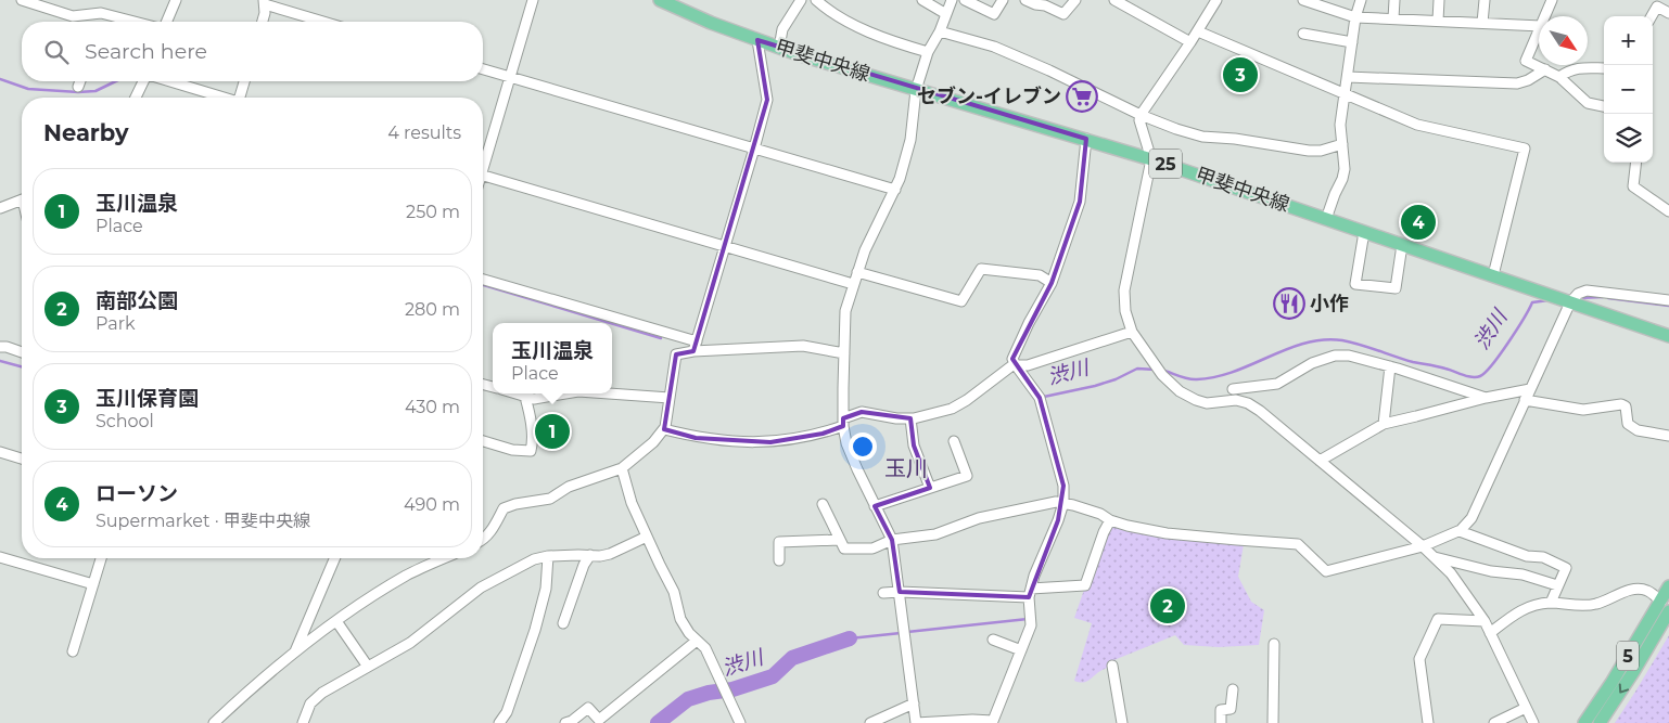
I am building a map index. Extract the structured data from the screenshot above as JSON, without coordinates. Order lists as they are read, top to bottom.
{
  "streets": {
    "main road": ["甲斐中央線", "25", "5"]
  },
  "districts": ["玉川"],
  "water": ["渋川"],
  "places": {
    "supermarket": ["セブン-イレブン"],
    "restaurant": ["小作"]
  },
  "north": "bottom right",
  "page": {
    "map_buttons": ["+", "−"],
    "search": "Search here",
    "pins": [
      "3",
      "4",
      "1",
      "2"
    ],
    "heading": ["Nearby", "4 results"],
    "list": [
      {
        "mark": "1",
        "name": "玉川温泉",
        "note": "Place",
        "value": "250 m"
      },
      {
        "mark": "2",
        "name": "南部公園",
        "note": "Park",
        "value": "280 m"
      },
      {
        "mark": "3",
        "name": "玉川保育園",
        "note": "School",
        "value": "430 m"
      },
      {
        "mark": "4",
        "name": "ローソン",
        "note": "Supermarket · 甲斐中央線",
        "value": "490 m"
      }
    ],
    "popup": ["玉川温泉", "Place"]
  }
}
